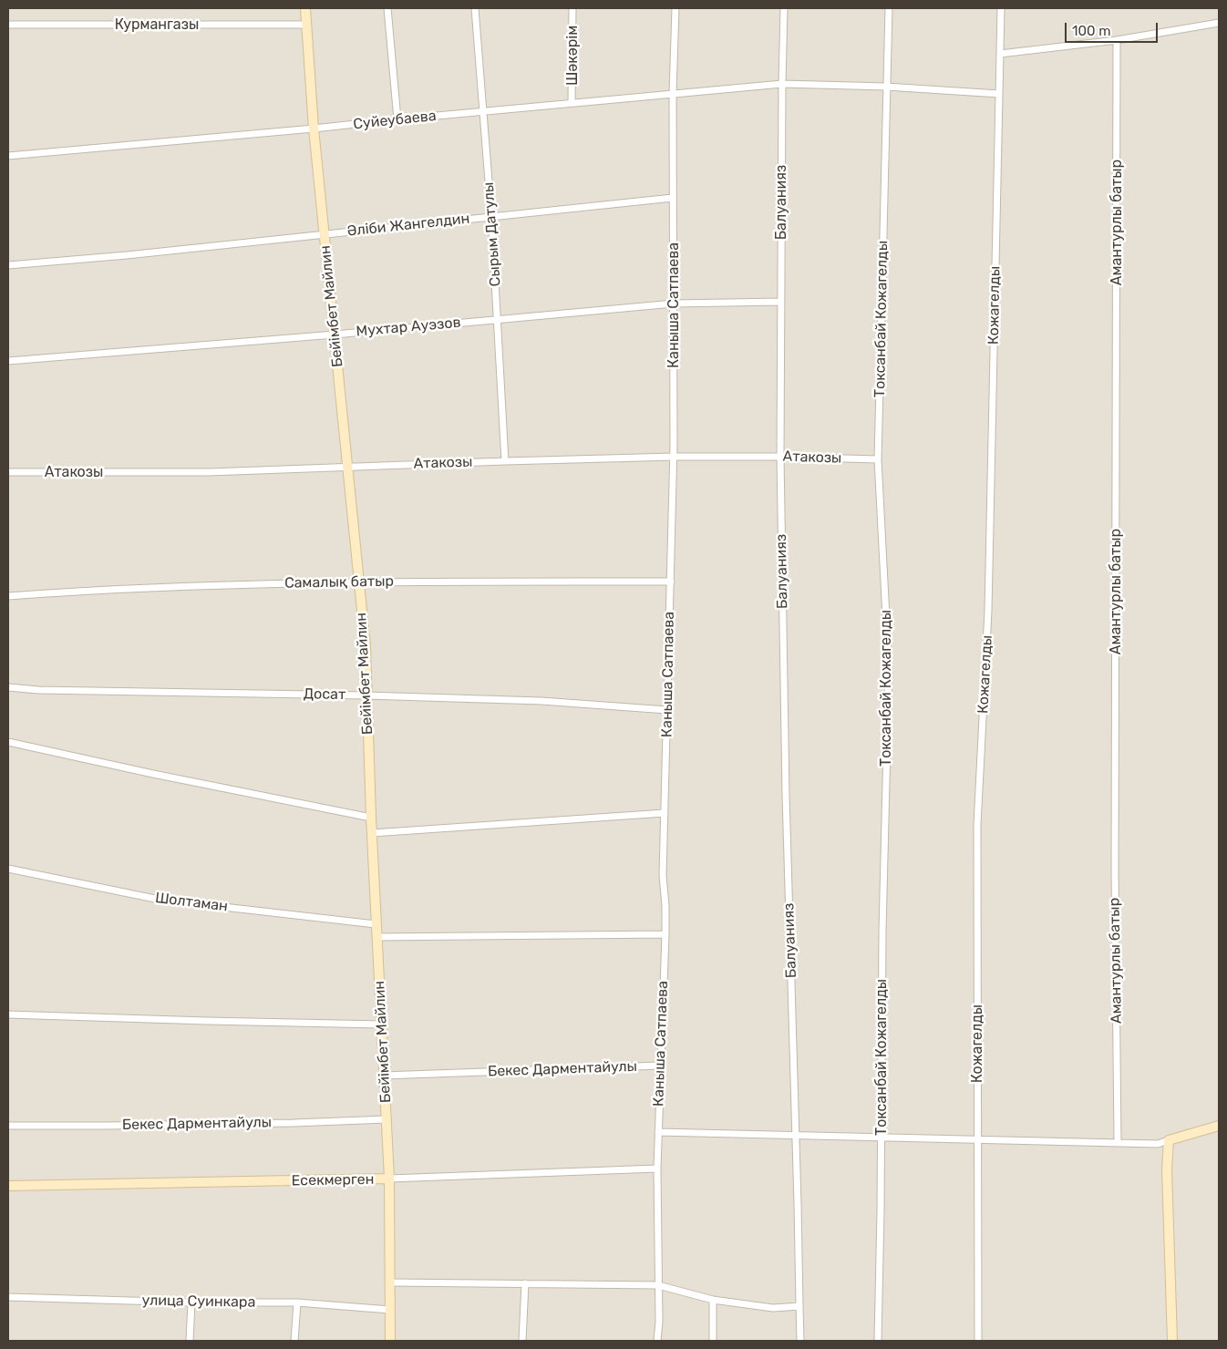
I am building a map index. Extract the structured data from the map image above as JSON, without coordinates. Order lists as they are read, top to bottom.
{
  "streets": {
    "street": [
      "Курмангазы",
      "Шәкәрім",
      "Суйеубаева",
      "Балуанияз",
      "Амантурлы батыр",
      "Әліби Жангелдин",
      "Сырым Датулы",
      "Каныша Сатпаева",
      "Кожагелды",
      "Бейімбет Майлин",
      "Токсанбай Кожагелды",
      "Мухтар Ауэзов",
      "Атакозы",
      "Самалық батыр",
      "Досат",
      "Шолтаман",
      "Бекес Дарментайулы",
      "Eсекмерген",
      "улица Суинкара"
    ]
  },
  "crossings": [
    ["Курмангазы", "Бейімбет Майлин"],
    ["Шәкәрім", "Суйеубаева"],
    ["Суйеубаева", "Балуанияз"],
    ["Суйеубаева", "Сырым Датулы"],
    ["Суйеубаева", "Каныша Сатпаева"],
    ["Суйеубаева", "Кожагелды"],
    ["Суйеубаева", "Бейімбет Майлин"],
    ["Суйеубаева", "Токсанбай Кожагелды"],
    ["Балуанияз", "Мухтар Ауэзов"],
    ["Балуанияз", "Атакозы"],
    ["Әліби Жангелдин", "Сырым Датулы"],
    ["Әліби Жангелдин", "Каныша Сатпаева"],
    ["Әліби Жангелдин", "Бейімбет Майлин"],
    ["Сырым Датулы", "Мухтар Ауэзов"],
    ["Сырым Датулы", "Атакозы"],
    ["Каныша Сатпаева", "Мухтар Ауэзов"],
    ["Каныша Сатпаева", "Атакозы"],
    ["Каныша Сатпаева", "Самалық батыр"],
    ["Каныша Сатпаева", "Досат"],
    ["Каныша Сатпаева", "Бекес Дарментайулы"],
    ["Каныша Сатпаева", "Eсекмерген"],
    ["Бейімбет Майлин", "Мухтар Ауэзов"],
    ["Бейімбет Майлин", "Атакозы"],
    ["Бейімбет Майлин", "Самалық батыр"],
    ["Бейімбет Майлин", "Досат"],
    ["Бейімбет Майлин", "Шолтаман"],
    ["Бейімбет Майлин", "Бекес Дарментайулы"],
    ["Бейімбет Майлин", "Eсекмерген"],
    ["Бейімбет Майлин", "улица Суинкара"],
    ["Токсанбай Кожагелды", "Атакозы"]
  ],
  "scale_bar": "100 m"
}
